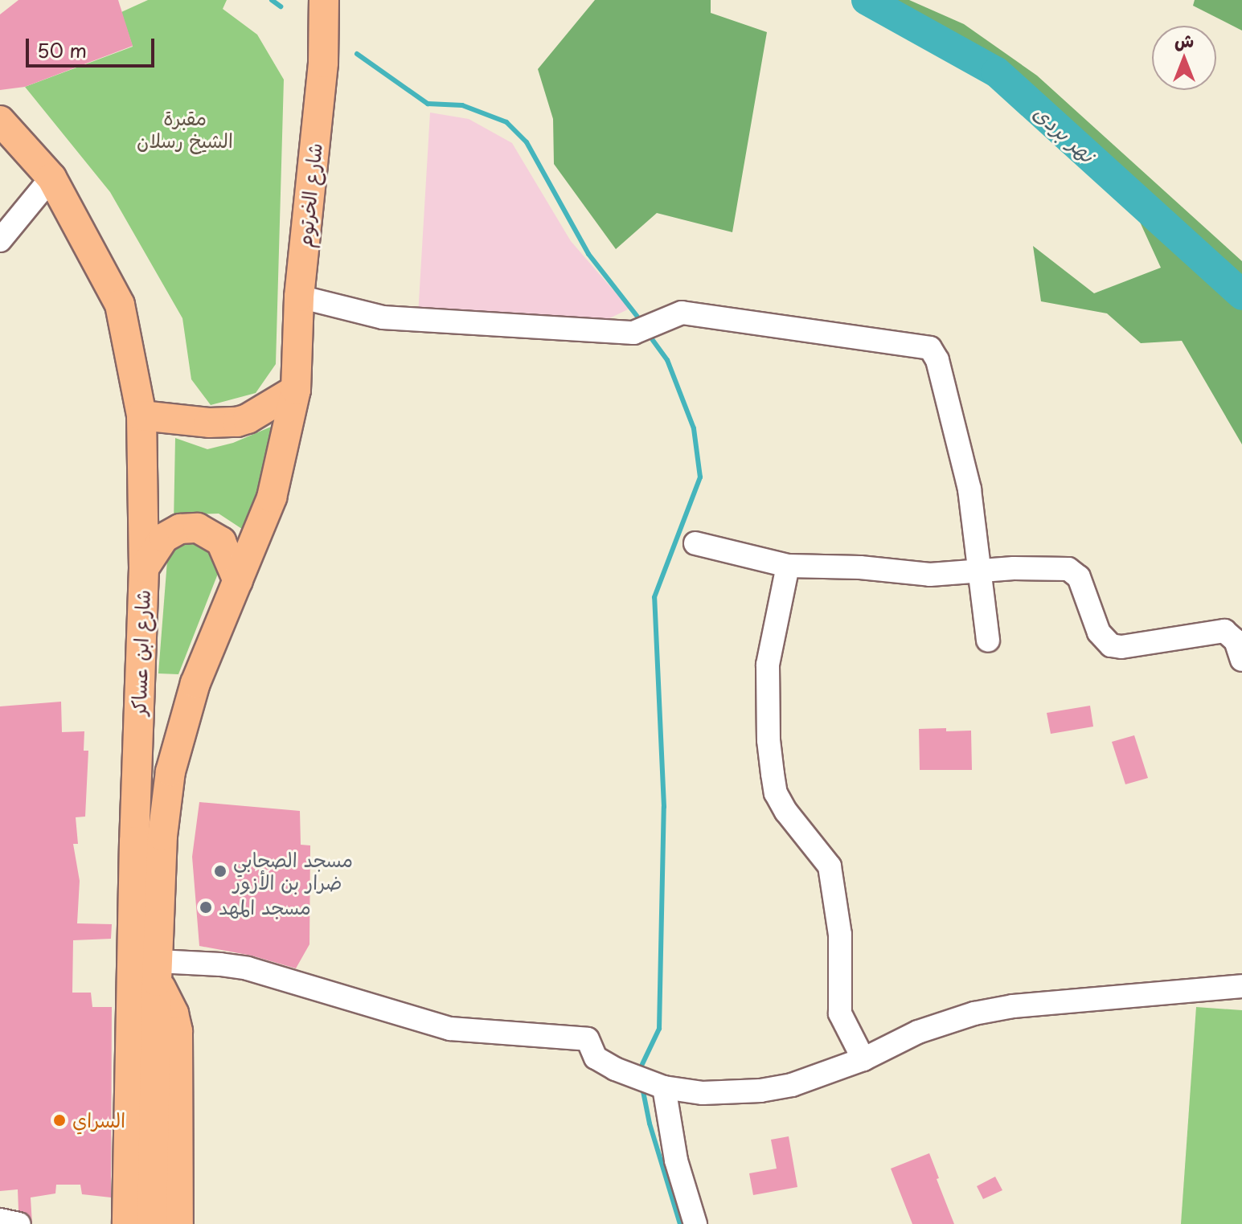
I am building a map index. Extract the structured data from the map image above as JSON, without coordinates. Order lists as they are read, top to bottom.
{
  "streets": {
    "main road": ["شارع الخرتوم", "شارع ابن عساكر"]
  },
  "water": ["نهر بردى"],
  "parks": ["مقبرة الشيخ رسلان"],
  "places": ["مسجد الصحابي ضرار بن الأزور", "مسجد المهد", "السراي"],
  "scale_bar": "50 m",
  "north": "top"
}
